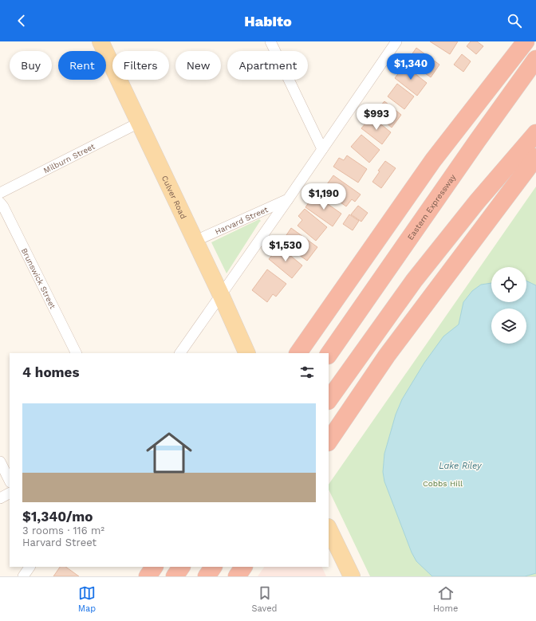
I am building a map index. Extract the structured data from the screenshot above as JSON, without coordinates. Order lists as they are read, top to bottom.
{
  "streets": {
    "highway": ["Eastern Expressway"],
    "main road": ["Culver Road"],
    "street": ["Milburn Street", "Harvard Street", "Brunswick Street"]
  },
  "crossings": [
    ["Milburn Street", "Culver Road"],
    ["Culver Road", "Harvard Street"]
  ],
  "water": ["Lake Riley"],
  "parks": ["Cobbs Hill"],
  "page": {
    "header": "Habito",
    "chip": [
      "Buy",
      "Rent",
      "Filters",
      "New",
      "Apartment"
    ],
    "price": [
      "$1,340",
      "$993",
      "$1,190",
      "$1,530"
    ],
    "heading": "4 homes",
    "list": [
      {
        "name": "$1,340/mo",
        "note": "3 rooms · 116 m² · Harvard Street"
      }
    ],
    "tabs": ["Map", "Saved", "Home"]
  }
}
